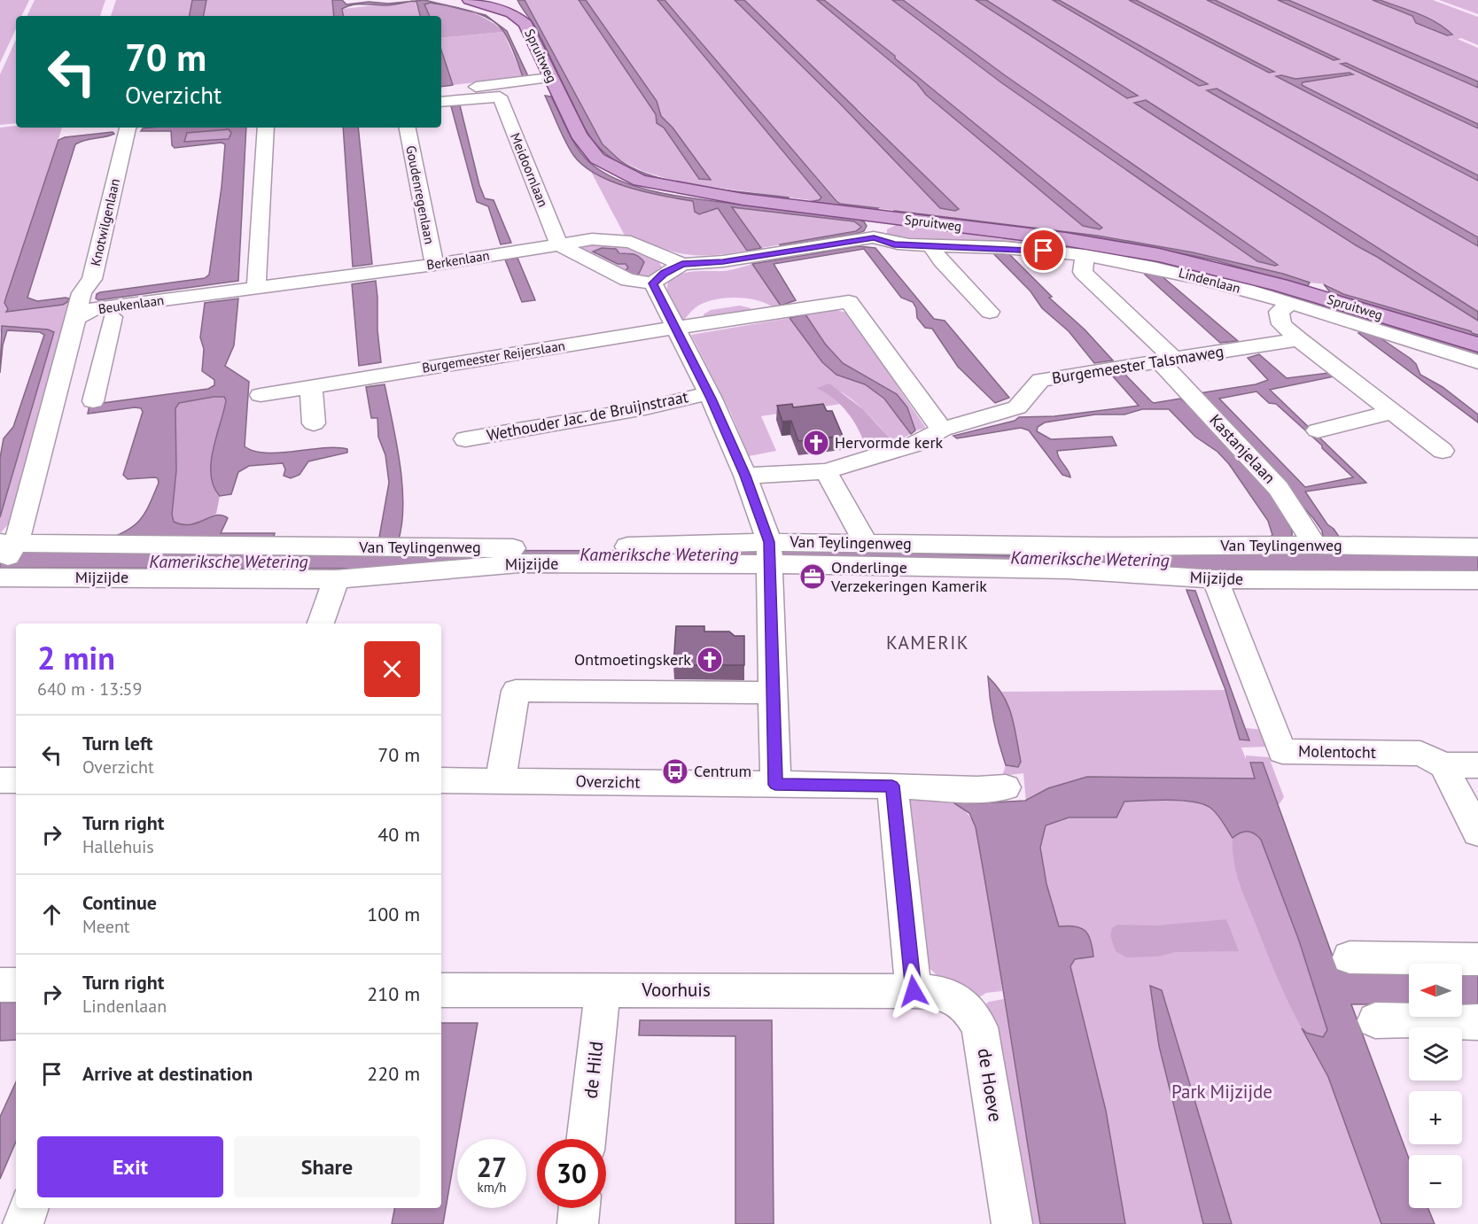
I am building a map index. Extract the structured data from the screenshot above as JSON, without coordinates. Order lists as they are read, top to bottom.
{
  "streets": {
    "main road": ["Spruitweg"],
    "street": [
      "Meidoornlaan",
      "Goudenregenlaan",
      "Knotwilgenlaan",
      "Berkenlaan",
      "Lindenlaan",
      "Beukenlaan",
      "Burgemeester Reijerslaan",
      "Burgemeester Talsmaweg",
      "Wethouder Jac. de Bruijnstraat",
      "Kastanjelaan",
      "Van Teylingenweg",
      "Mijzijde",
      "Molentocht",
      "Overzicht",
      "Voorhuis",
      "de Hild",
      "de Hoeve"
    ]
  },
  "crossings": [
    ["Meidoornlaan", "Berkenlaan"],
    ["Meidoornlaan", "Lindenlaan"],
    ["Goudenregenlaan", "Berkenlaan"],
    ["Knotwilgenlaan", "Beukenlaan"],
    ["Berkenlaan", "Lindenlaan"],
    ["Berkenlaan", "Beukenlaan"],
    ["Lindenlaan", "Kastanjelaan"],
    ["Beukenlaan", "Van Teylingenweg"],
    ["Burgemeester Reijerslaan", "Burgemeester Talsmaweg"],
    ["Burgemeester Talsmaweg", "Kastanjelaan"],
    ["Kastanjelaan", "Van Teylingenweg"],
    ["Van Teylingenweg", "Mijzijde"],
    ["Mijzijde", "Molentocht"],
    ["Voorhuis", "de Hild"],
    ["Voorhuis", "de Hoeve"]
  ],
  "districts": ["KAMERIK"],
  "water": ["Kameriksche Wetering"],
  "parks": ["Park Mijzijde"],
  "places": {
    "church": ["Hervormde kerk", "Ontmoetingskerk"],
    "office": ["Onderlinge Verzekeringen Kamerik"],
    "bus stop": ["Centrum"]
  },
  "north": "left",
  "page": {
    "turn": ["70 m", "Overzicht"],
    "heading": ["2 min", "640 m · 13:59"],
    "list": [
      {
        "name": "Turn left",
        "note": "Overzicht",
        "value": "70 m"
      },
      {
        "name": "Turn right",
        "note": "Hallehuis",
        "value": "40 m"
      },
      {
        "name": "Continue",
        "note": "Meent",
        "value": "100 m"
      },
      {
        "name": "Turn right",
        "note": "Lindenlaan",
        "value": "210 m"
      },
      {
        "name": "Arrive at destination",
        "value": "220 m"
      }
    ],
    "map_buttons": ["+", "−"],
    "buttons": ["Exit", "Share"],
    "speed": "27 km/h",
    "limit": "30"
  }
}
